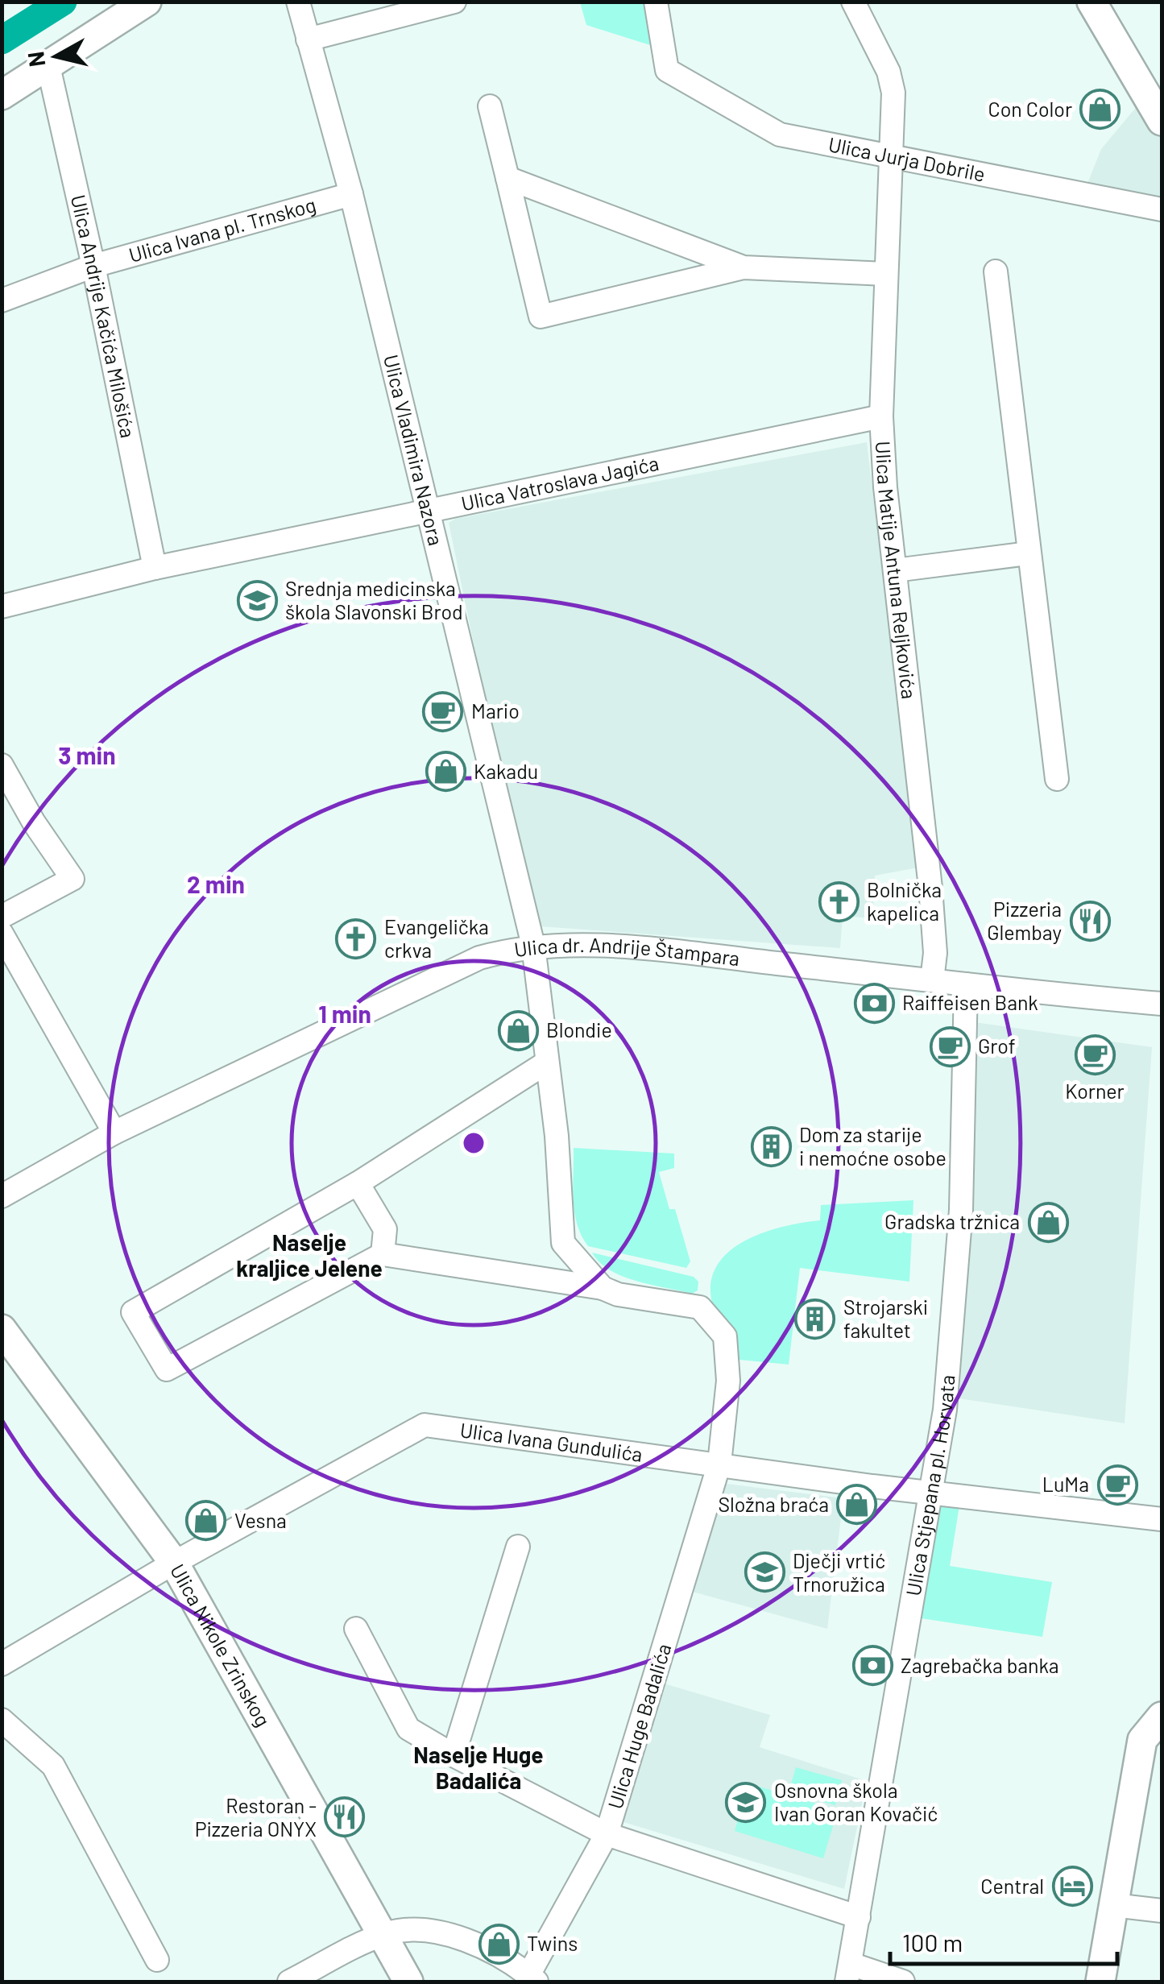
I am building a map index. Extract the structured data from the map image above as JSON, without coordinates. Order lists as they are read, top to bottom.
{
  "streets": {
    "main road": ["Ulica Nikole Zrinskog"],
    "street": [
      "Ulica Jurja Dobrile",
      "Ulica Ivana pl. Trnskog",
      "Ulica Andrije Kačića Milošića",
      "Ulica Vladimira Nazora",
      "Ulica Vatroslava Jagića",
      "Ulica Matije Antuna Reljkovića",
      "Ulica dr. Andrije Štampara",
      "Ulica Ivana Gundulića",
      "Ulica Stjepana pl. Horvata",
      "Ulica Huge Badalića"
    ]
  },
  "crossings": [
    ["Ulica Jurja Dobrile", "Ulica Matije Antuna Reljkovića"],
    ["Ulica Ivana pl. Trnskog", "Ulica Andrije Kačića Milošića"],
    ["Ulica Ivana pl. Trnskog", "Ulica Vladimira Nazora"],
    ["Ulica Andrije Kačića Milošića", "Ulica Vatroslava Jagića"],
    ["Ulica Vladimira Nazora", "Ulica Vatroslava Jagića"],
    ["Ulica Vladimira Nazora", "Ulica dr. Andrije Štampara"],
    ["Ulica Vatroslava Jagića", "Ulica Matije Antuna Reljkovića"],
    ["Ulica Matije Antuna Reljkovića", "Ulica dr. Andrije Štampara"],
    ["Ulica dr. Andrije Štampara", "Ulica Stjepana pl. Horvata"],
    ["Ulica Ivana Gundulića", "Ulica Stjepana pl. Horvata"],
    ["Ulica Ivana Gundulića", "Ulica Nikole Zrinskog"],
    ["Ulica Ivana Gundulića", "Ulica Huge Badalića"]
  ],
  "districts": ["Naselje kraljice Jelene", "Naselje Huge Badalića"],
  "places": {
    "shop": [
      "Con Color",
      "Kakadu",
      "Blondie",
      "Gradska tržnica",
      "Složna braća",
      "Vesna",
      "Twins"
    ],
    "school or university": ["Srednja medicinska škola Slavonski Brod", "Dječji vrtić Trnoružica", "Osnovna škola Ivan Goran Kovačić"],
    "cafe": [
      "Mario",
      "Grof",
      "Korner",
      "LuMa"
    ],
    "church": ["Bolnička kapelica", "Evangelička crkva"],
    "restaurant": ["Pizzeria Glembay", "Restoran - Pizzeria ONYX"],
    "bank": ["Raiffeisen Bank", "Zagrebačka banka"],
    "building": ["Dom za starije i nemoćne osobe", "Strojarski fakultet"],
    "hotel": ["Central"]
  },
  "scale_bar": "100 m",
  "north": "left",
  "rings": ["3 min", "2 min", "1 min"]
}
